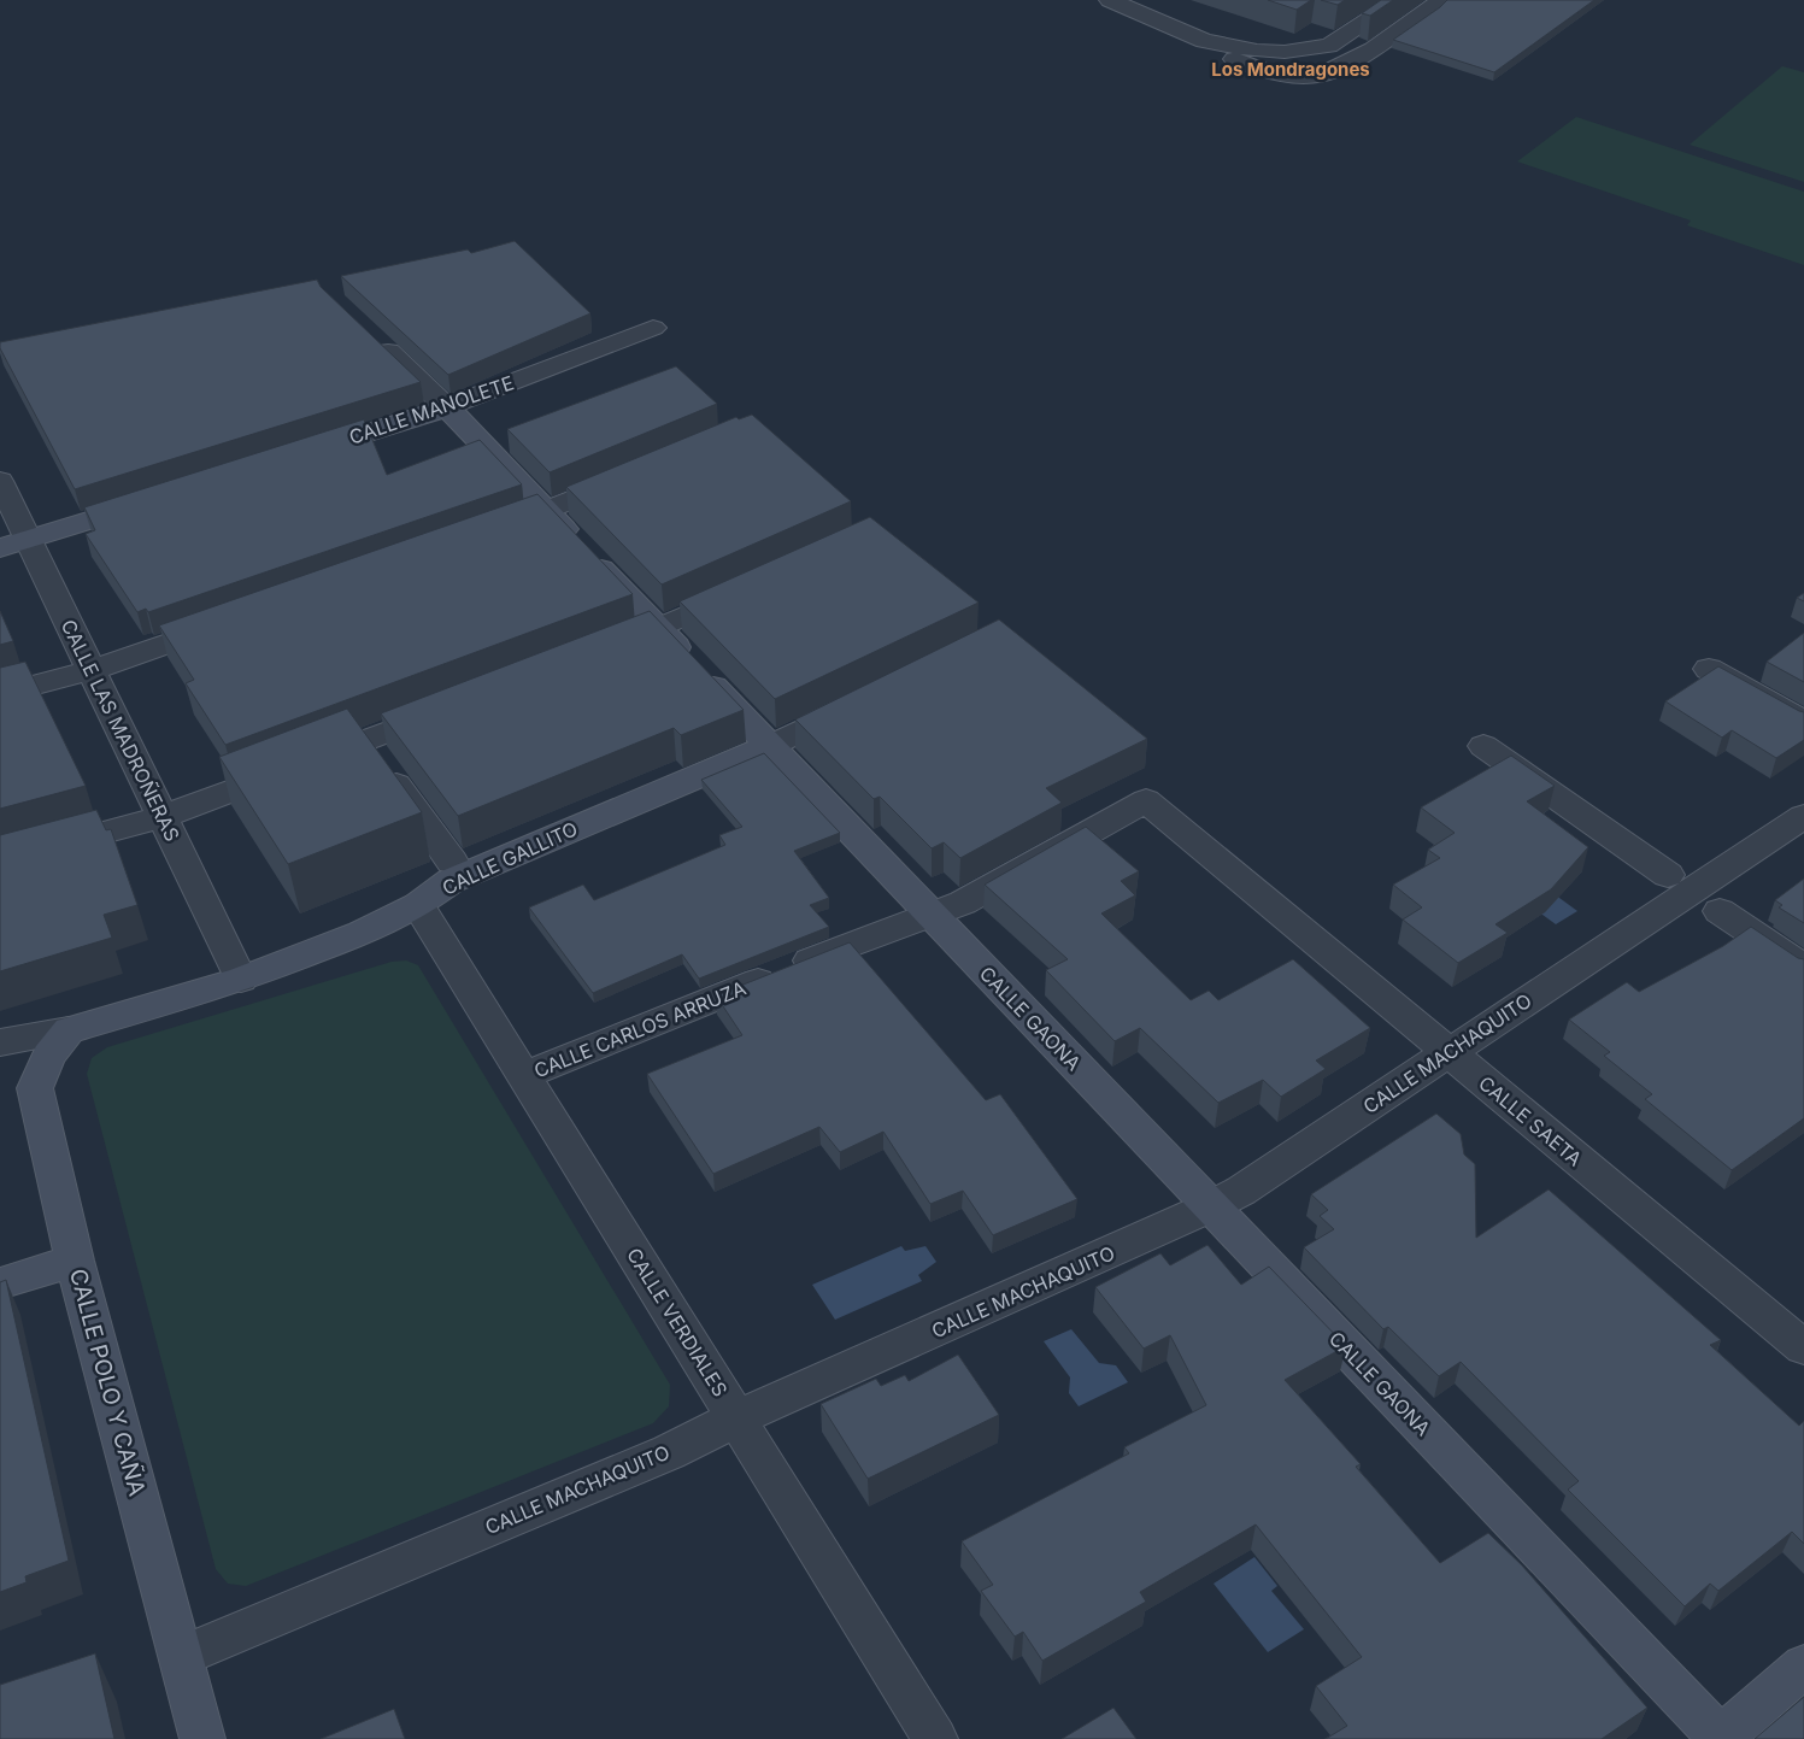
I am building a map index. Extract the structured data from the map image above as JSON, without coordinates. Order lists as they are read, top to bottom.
{
  "streets": {
    "street": [
      "CALLE MANOLETE",
      "CALLE LAS MADROÑERAS",
      "CALLE GALLITO",
      "CALLE GAONA",
      "CALLE CARLOS ARRUZA",
      "CALLE MACHAQUITO",
      "CALLE SAETA",
      "CALLE VERDIALES",
      "CALLE POLO Y CAÑA"
    ]
  },
  "crossings": [
    ["CALLE MANOLETE", "CALLE GAONA"],
    ["CALLE LAS MADROÑERAS", "CALLE GALLITO"],
    ["CALLE GALLITO", "CALLE GAONA"],
    ["CALLE GALLITO", "CALLE VERDIALES"],
    ["CALLE GALLITO", "CALLE POLO Y CAÑA"],
    ["CALLE GAONA", "CALLE CARLOS ARRUZA"],
    ["CALLE GAONA", "CALLE MACHAQUITO"],
    ["CALLE CARLOS ARRUZA", "CALLE SAETA"],
    ["CALLE CARLOS ARRUZA", "CALLE VERDIALES"],
    ["CALLE MACHAQUITO", "CALLE SAETA"],
    ["CALLE MACHAQUITO", "CALLE VERDIALES"],
    ["CALLE MACHAQUITO", "CALLE POLO Y CAÑA"]
  ],
  "districts": ["Los Mondragones"]
}
